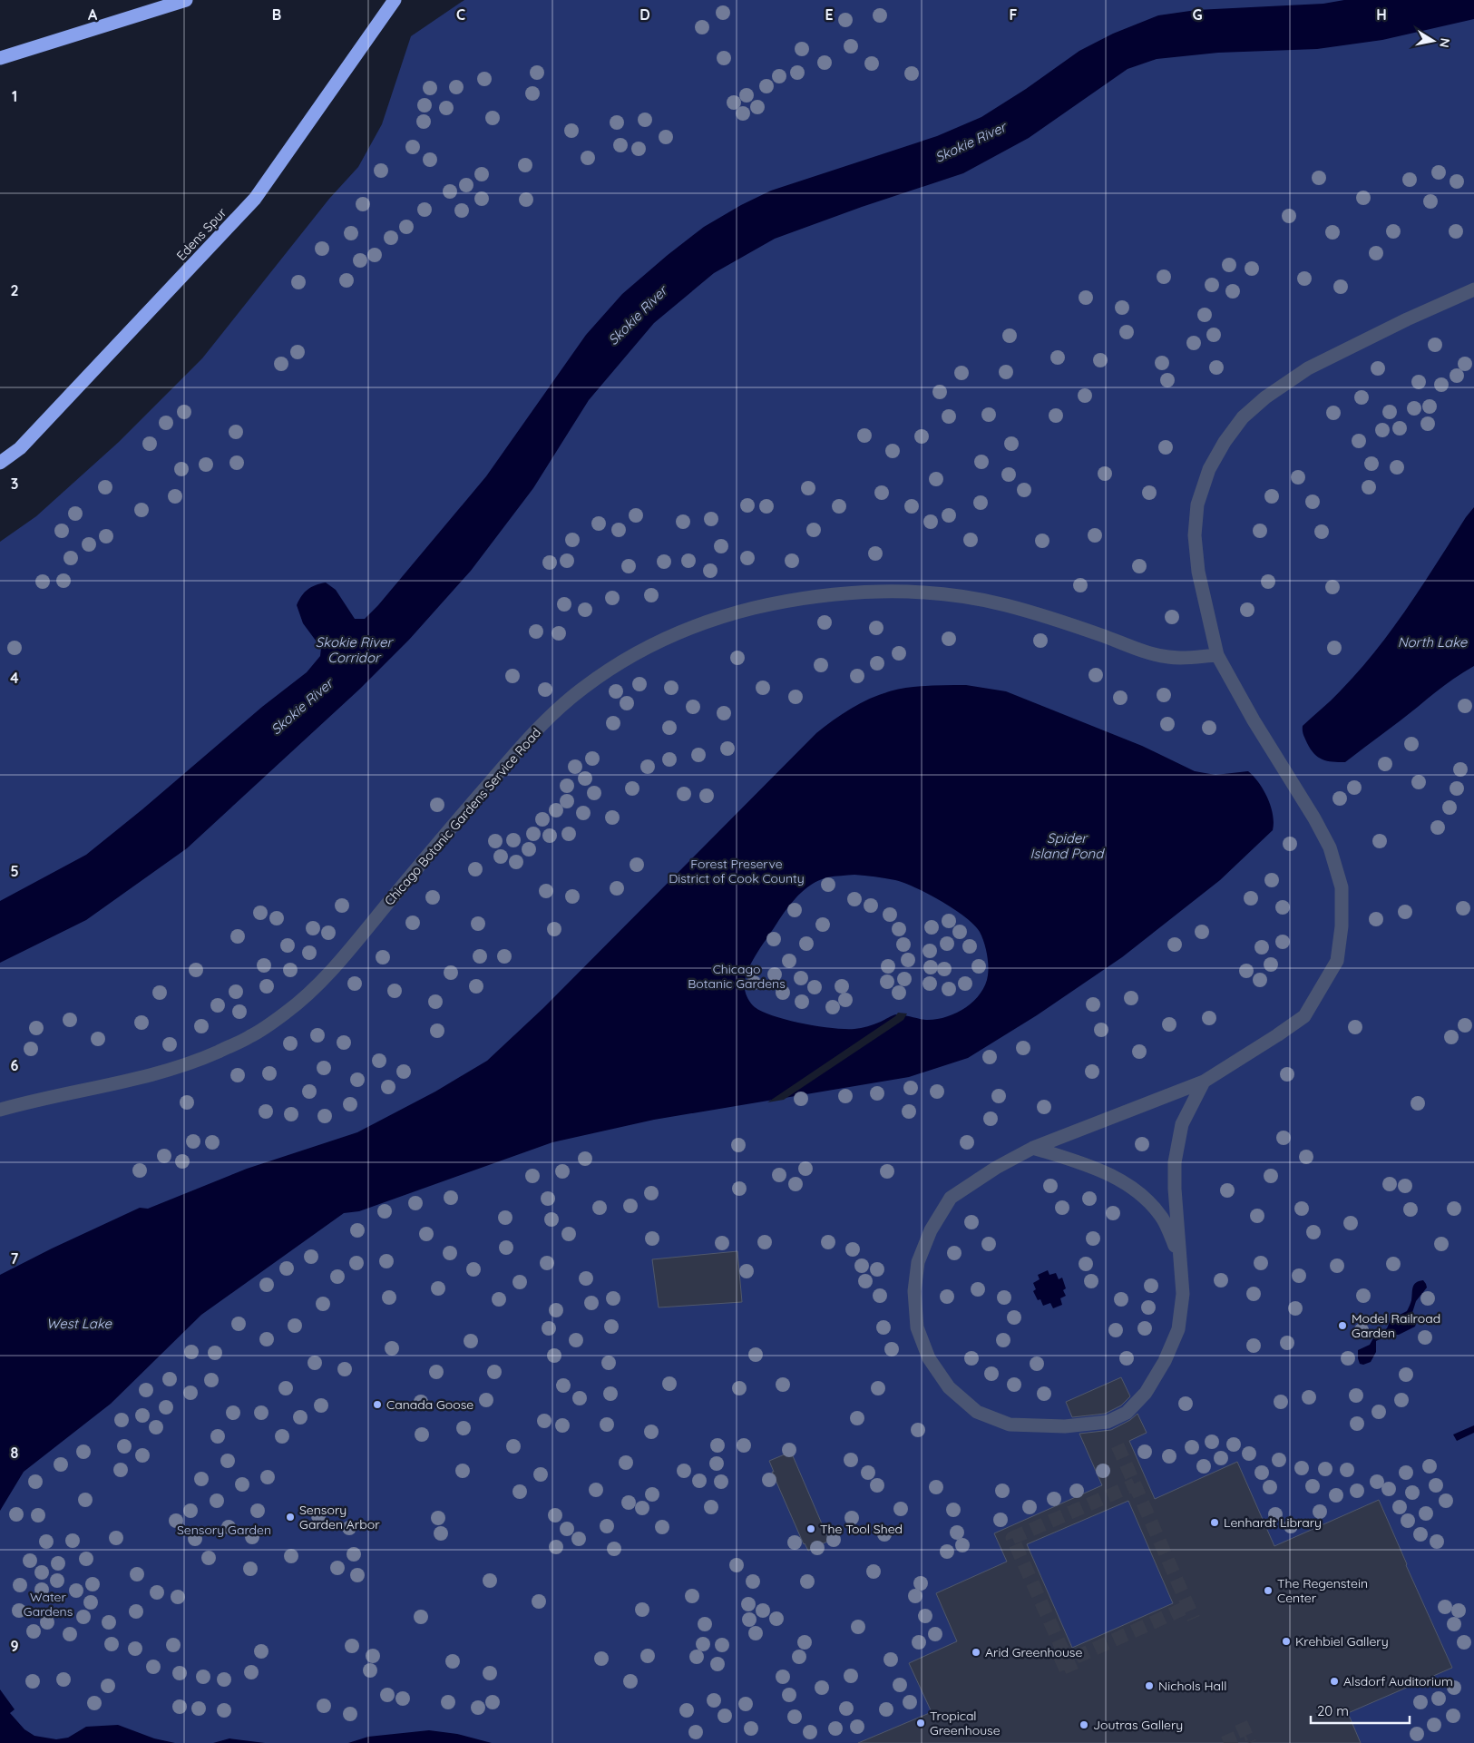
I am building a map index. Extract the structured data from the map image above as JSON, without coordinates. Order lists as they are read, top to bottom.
{
  "streets": {
    "highway": ["Edens Spur"],
    "lane": ["Chicago Botanic Gardens Service Road"]
  },
  "water": [
    "Skokie River",
    "Skokie River Corridor",
    "North Lake",
    "Spider Island Pond",
    "West Lake"
  ],
  "parks": [
    "Forest Preserve District of Cook County",
    "Chicago Botanic Gardens",
    "Sensory Garden",
    "Water Gardens"
  ],
  "places": [
    "Model Railroad Garden",
    "Canada Goose",
    "Sensory Garden Arbor",
    "Lenhardt Library",
    "The Tool Shed",
    "The Regenstein Center",
    "Krehbiel Gallery",
    "Arid Greenhouse",
    "Alsdorf Auditorium",
    "Nichols Hall",
    "Tropical Greenhouse",
    "Joutras Gallery"
  ],
  "scale_bar": "20 m",
  "north": "right",
  "grid": {
    "columns": [
      "A",
      "B",
      "C",
      "D",
      "E",
      "F",
      "G",
      "H"
    ],
    "rows": [
      "1",
      "2",
      "3",
      "4",
      "5",
      "6",
      "7",
      "8",
      "9"
    ]
  }
}
